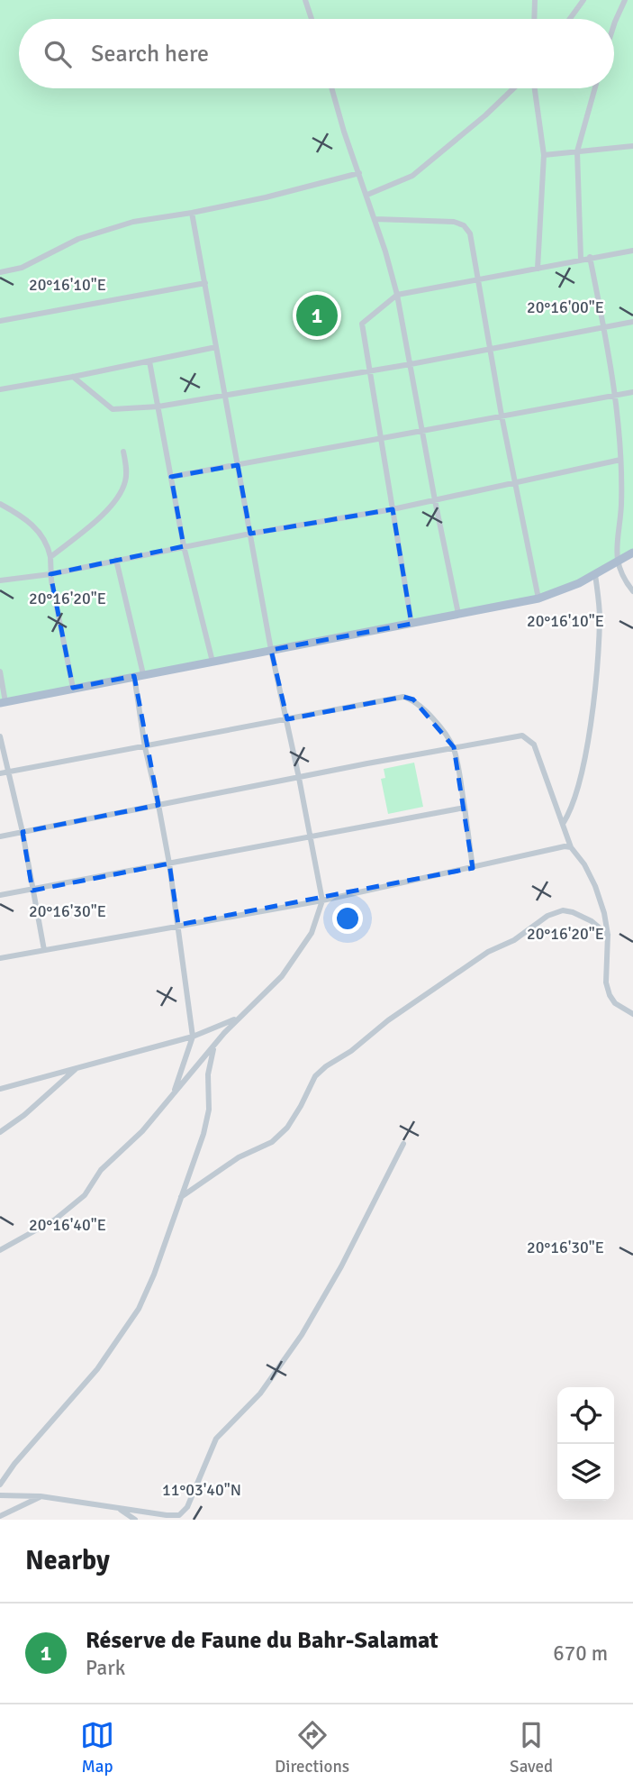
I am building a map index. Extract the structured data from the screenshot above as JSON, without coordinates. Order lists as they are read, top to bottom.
{
  "page": {
    "search": "Search here",
    "pins": "1",
    "heading": "Nearby",
    "list": [
      {
        "mark": "1",
        "name": "Réserve de Faune du Bahr-Salamat",
        "note": "Park",
        "value": "670 m"
      }
    ],
    "nav": ["Map", "Directions", "Saved"]
  },
  "coordinates": [
    "20°16'10\"E",
    "20°16'00\"E",
    "20°16'20\"E",
    "20°16'30\"E",
    "20°16'40\"E",
    "11°03'40\"N"
  ]
}
